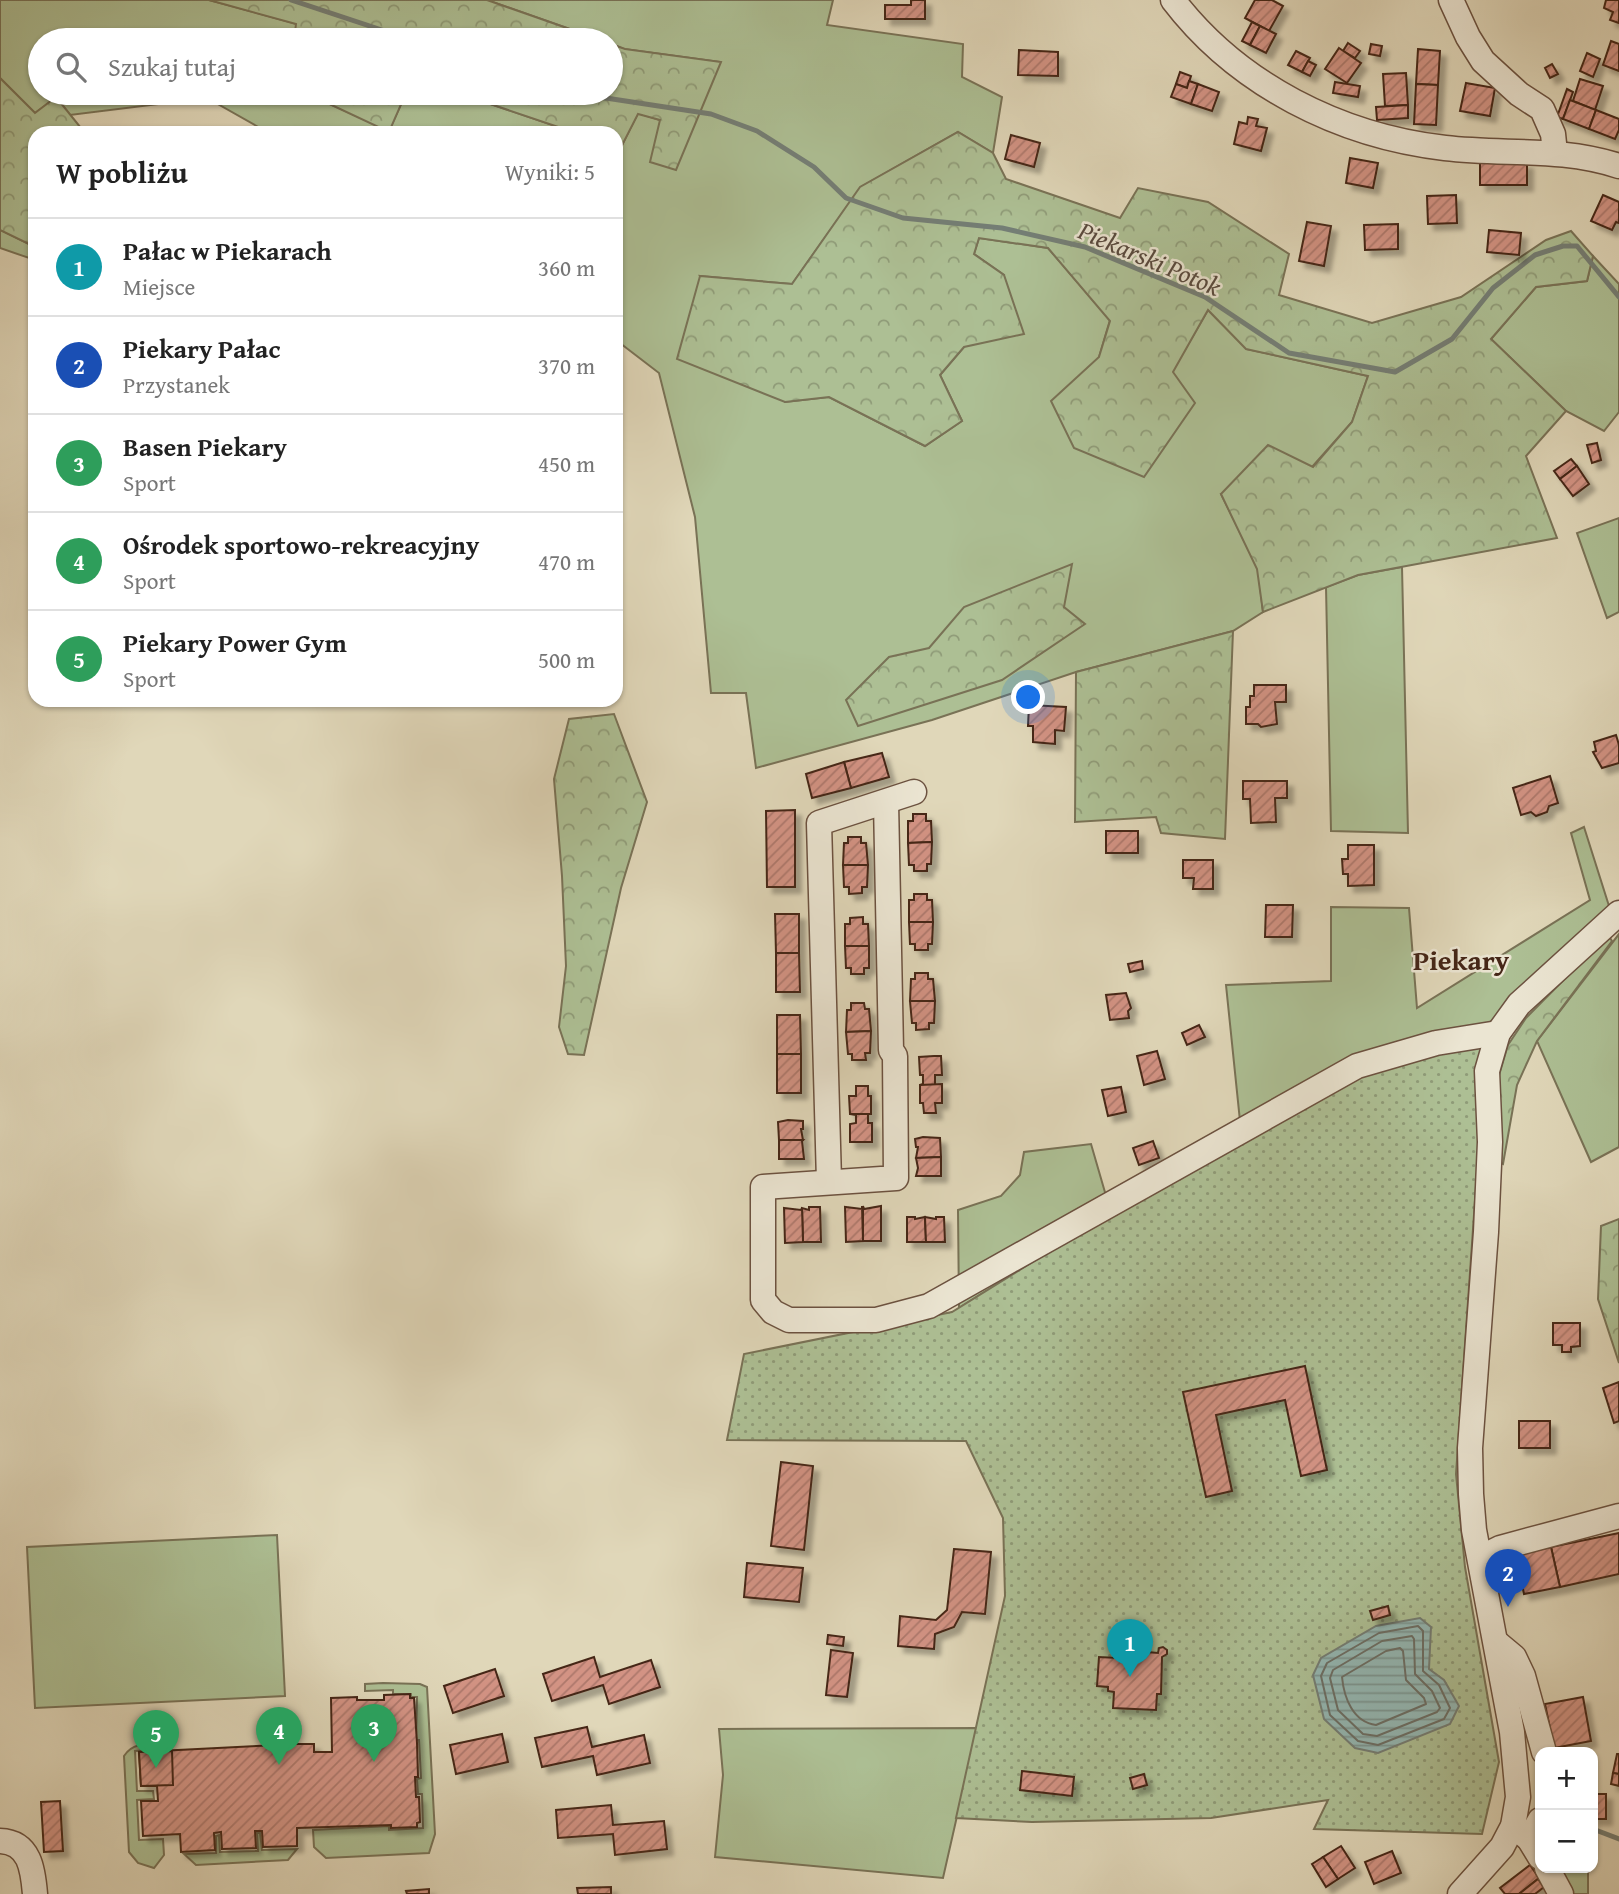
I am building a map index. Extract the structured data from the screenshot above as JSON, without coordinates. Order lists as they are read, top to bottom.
{
  "districts": ["Piekary"],
  "water": ["Piekarski Potok"],
  "page": {
    "search": "Szukaj tutaj",
    "heading": ["W pobliżu", "Wyniki: 5"],
    "list": [
      {
        "mark": "1",
        "name": "Pałac w Piekarach",
        "note": "Miejsce",
        "value": "360 m"
      },
      {
        "mark": "2",
        "name": "Piekary Pałac",
        "note": "Przystanek",
        "value": "370 m"
      },
      {
        "mark": "3",
        "name": "Basen Piekary",
        "note": "Sport",
        "value": "450 m"
      },
      {
        "mark": "4",
        "name": "Ośrodek sportowo-rekreacyjny",
        "note": "Sport",
        "value": "470 m"
      },
      {
        "mark": "5",
        "name": "Piekary Power Gym",
        "note": "Sport",
        "value": "500 m"
      }
    ],
    "pins": [
      "2",
      "1",
      "3",
      "4",
      "5"
    ],
    "map_buttons": ["+", "−"]
  }
}
